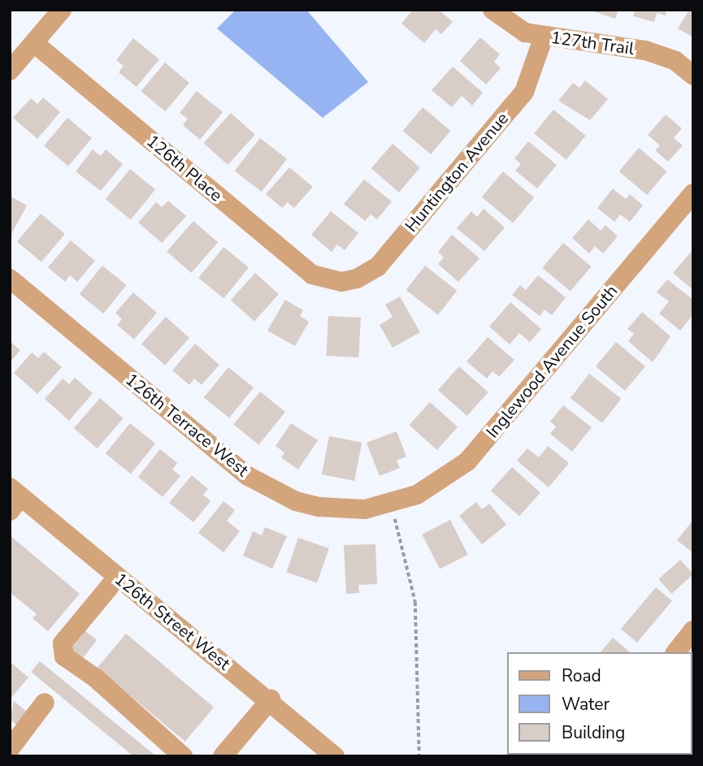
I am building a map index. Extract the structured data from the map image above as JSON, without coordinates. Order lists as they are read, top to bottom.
{
  "streets": {
    "street": [
      "127th Trail",
      "126th Place",
      "Huntington Avenue",
      "Inglewood Avenue South",
      "126th Terrace West",
      "126th Street West"
    ]
  },
  "crossings": [
    ["127th Trail", "Huntington Avenue"],
    ["126th Place", "Huntington Avenue"],
    ["Inglewood Avenue South", "126th Terrace West"]
  ],
  "legend": ["Road", "Water", "Building"]
}
